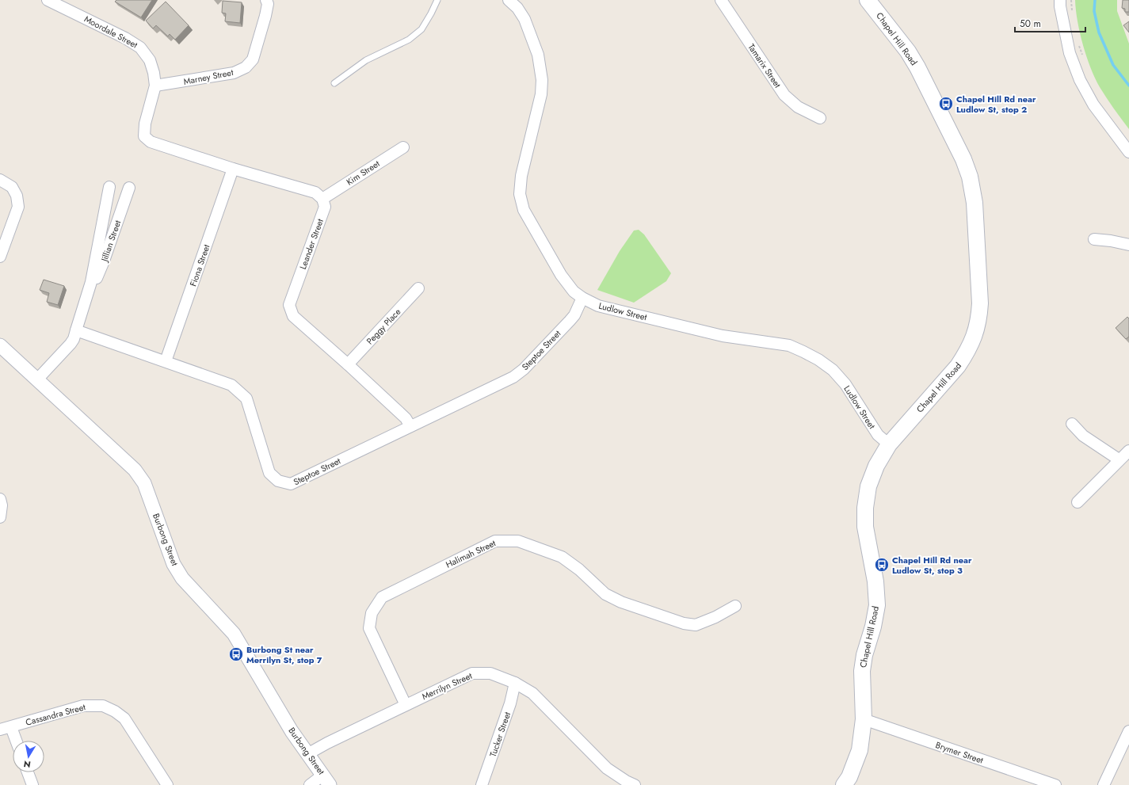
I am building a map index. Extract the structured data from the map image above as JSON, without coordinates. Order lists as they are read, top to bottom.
{
  "streets": {
    "main road": ["Chapel Hill Road"],
    "street": [
      "Moordale Street",
      "Tamarix Street",
      "Marney Street",
      "Kim Street",
      "Jillian Street",
      "Leander Street",
      "Fiona Street",
      "Ludlow Street",
      "Peggy Place",
      "Steptoe Street",
      "Burbong Street",
      "Halimah Street",
      "Merrilyn Street",
      "Cassandra Street",
      "Tucker Street",
      "Brymer Street"
    ]
  },
  "crossings": [
    ["Moordale Street", "Marney Street"],
    ["Moordale Street", "Fiona Street"],
    ["Chapel Hill Road", "Ludlow Street"],
    ["Chapel Hill Road", "Brymer Street"],
    ["Kim Street", "Leander Street"],
    ["Jillian Street", "Steptoe Street"],
    ["Leander Street", "Peggy Place"],
    ["Leander Street", "Steptoe Street"],
    ["Fiona Street", "Steptoe Street"],
    ["Ludlow Street", "Steptoe Street"],
    ["Burbong Street", "Merrilyn Street"],
    ["Halimah Street", "Merrilyn Street"],
    ["Merrilyn Street", "Tucker Street"]
  ],
  "places": {
    "bus stop": ["Chapel Hill Rd near Ludlow St, stop 2", "Chapel Hill Rd near Ludlow St, stop 3", "Burbong St near Merrilyn St, stop 7"]
  },
  "scale_bar": "50 m",
  "north": "bottom"
}
